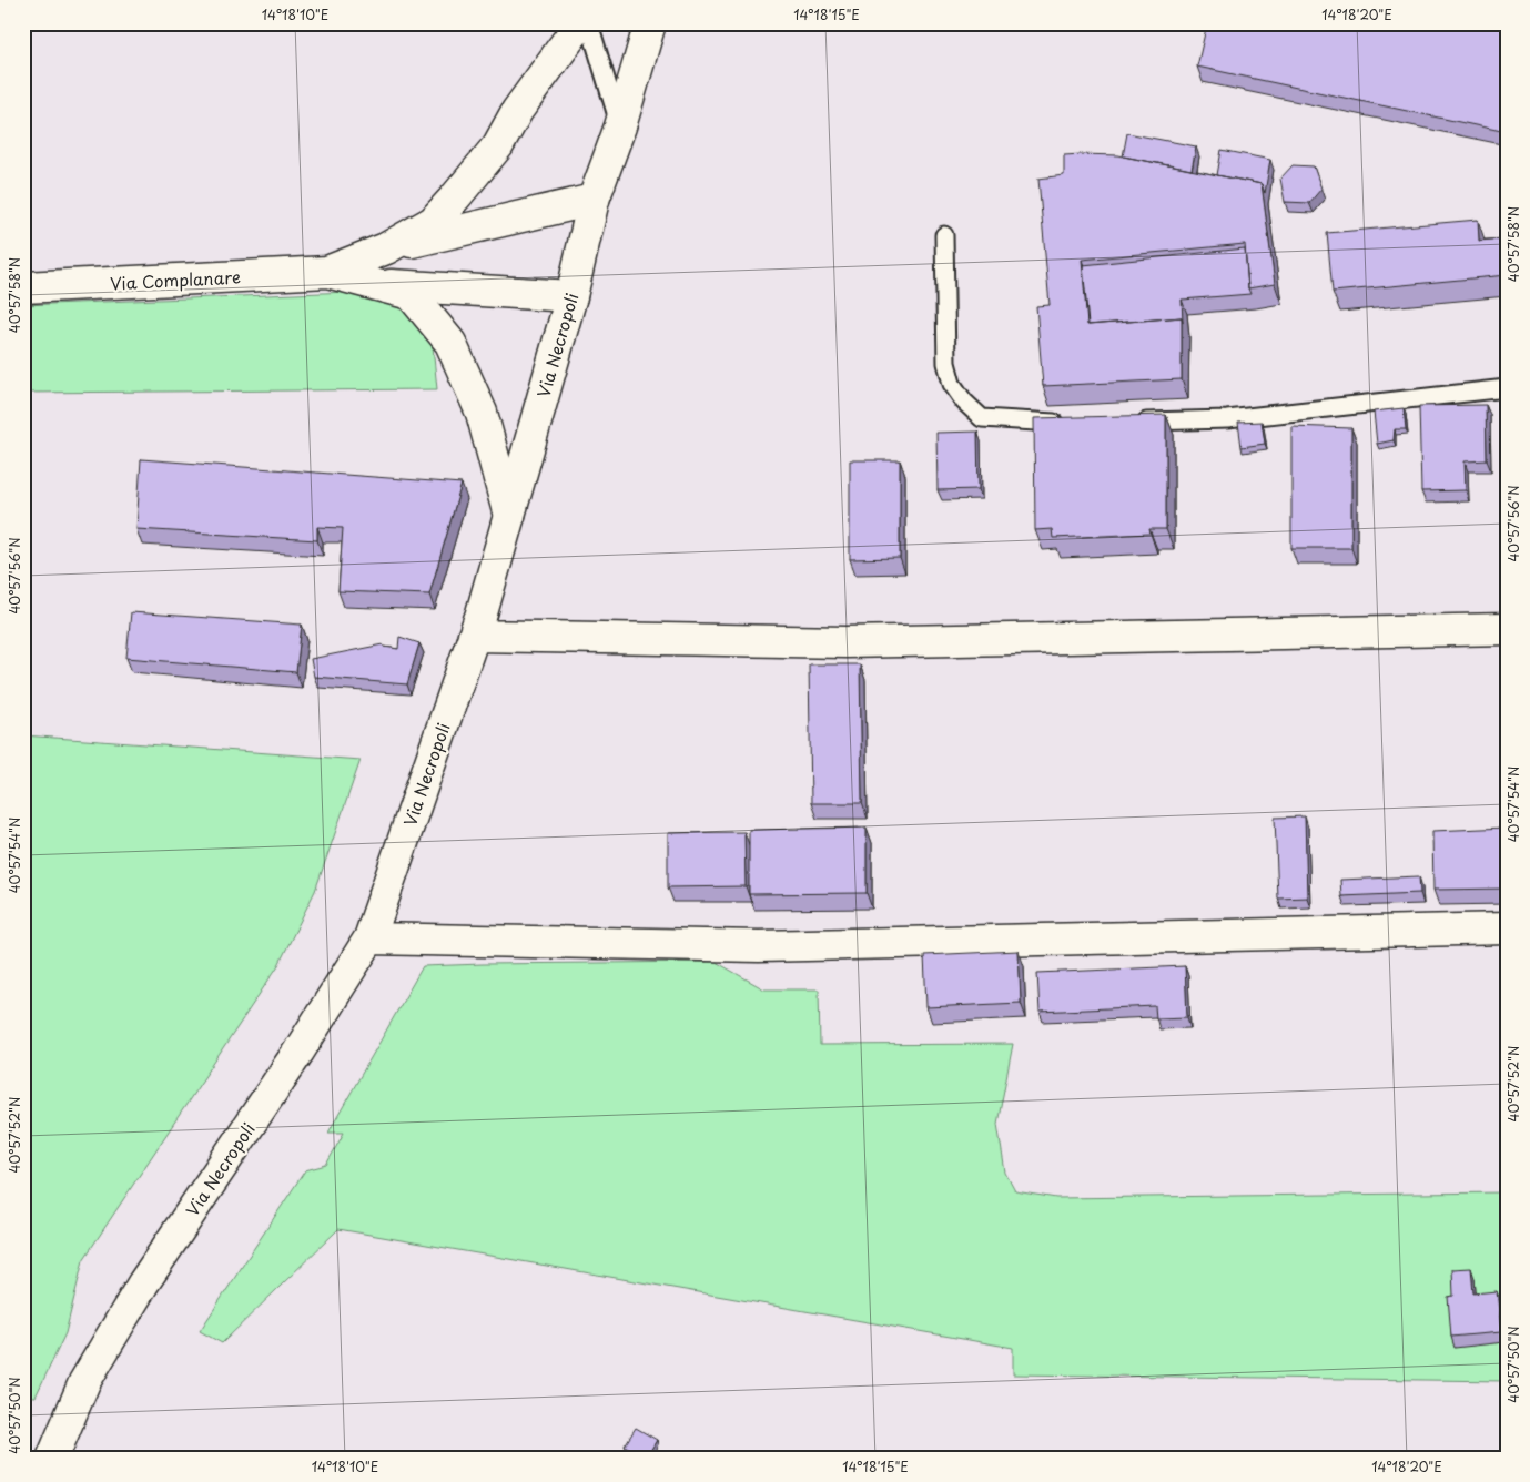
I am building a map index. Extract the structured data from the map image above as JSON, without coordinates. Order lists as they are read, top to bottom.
{
  "streets": {
    "street": ["Via Complanare", "Via Necropoli"]
  },
  "coordinates": [
    "14°18'10\"E",
    "14°18'15\"E",
    "14°18'20\"E",
    "40°57'58\"N",
    "40°57'56\"N",
    "40°57'54\"N",
    "40°57'52\"N",
    "40°57'50\"N"
  ]
}
